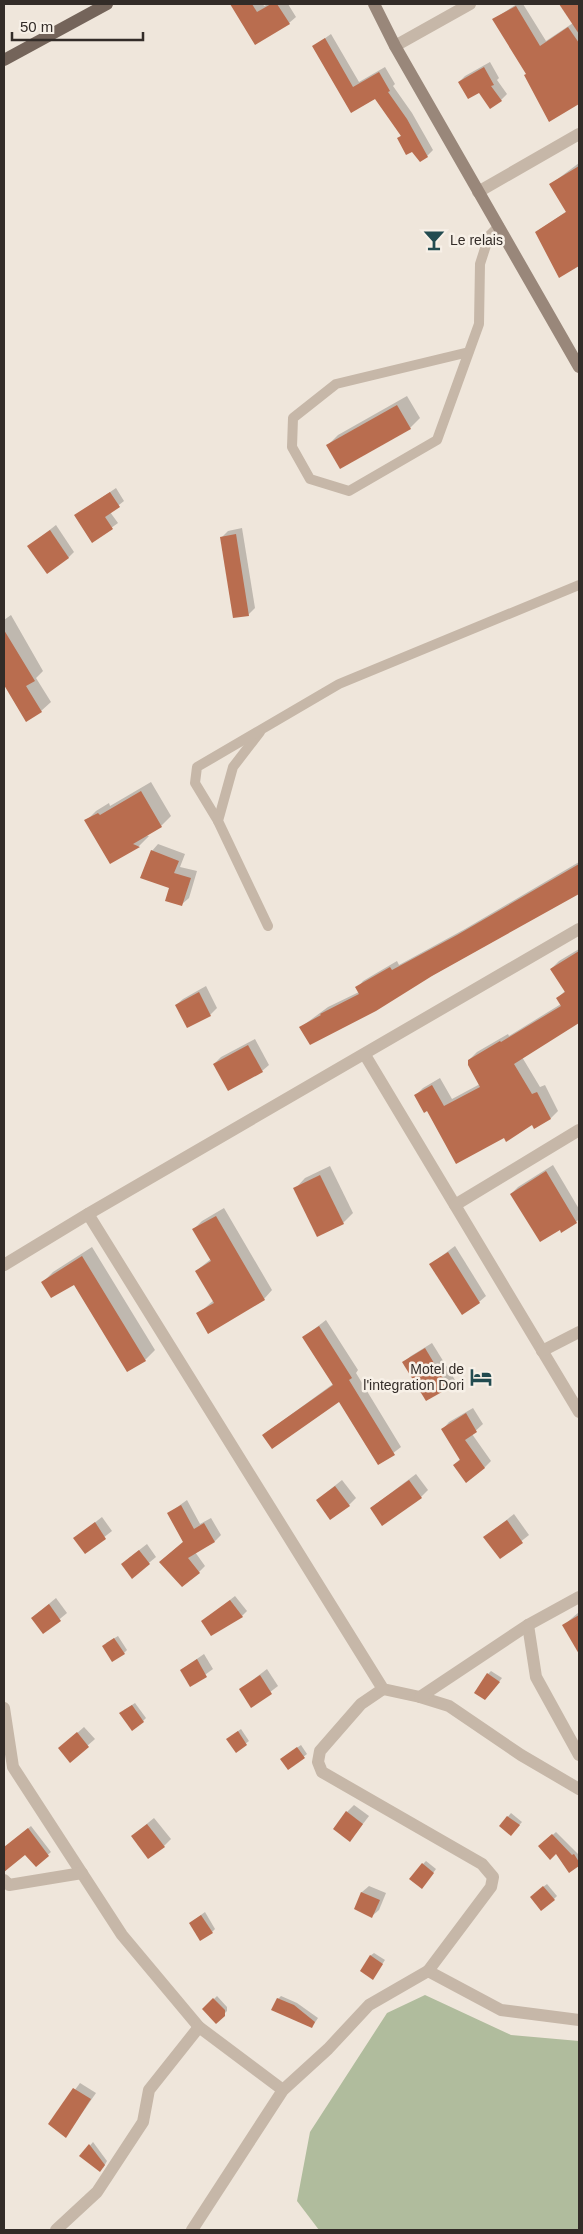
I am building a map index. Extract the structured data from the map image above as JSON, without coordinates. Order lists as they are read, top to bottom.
{
  "places": {
    "bar": ["Le relais"],
    "hotel": ["Motel de l'integration Dori"]
  },
  "scale_bar": "50 m"
}
